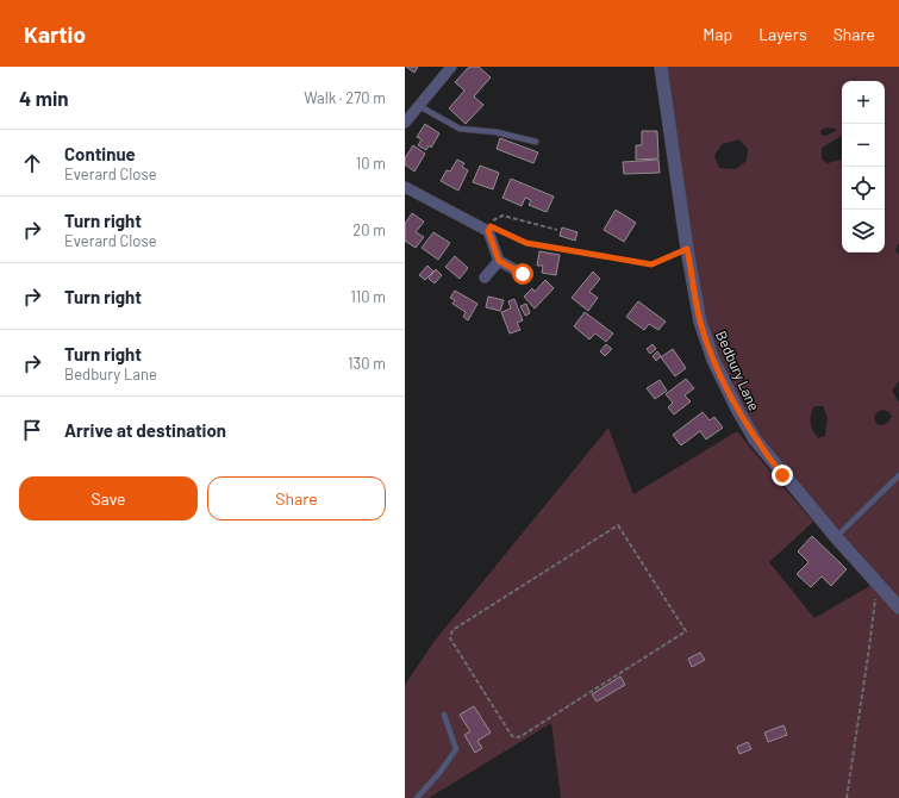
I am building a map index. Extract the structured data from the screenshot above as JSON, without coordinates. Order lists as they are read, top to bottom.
{
  "streets": {
    "street": ["Bedbury Lane"]
  },
  "page": {
    "header": "Kartio",
    "nav": ["Map", "Layers", "Share"],
    "heading": ["4 min", "Walk · 270 m"],
    "map_buttons": ["+", "−"],
    "list": [
      ["Continue", "Everard Close", "10 m"],
      ["Turn right", "Everard Close", "20 m"],
      ["Turn right", "110 m"],
      ["Turn right", "Bedbury Lane", "130 m"],
      "Arrive at destination"
    ],
    "buttons": ["Save", "Share"]
  }
}
